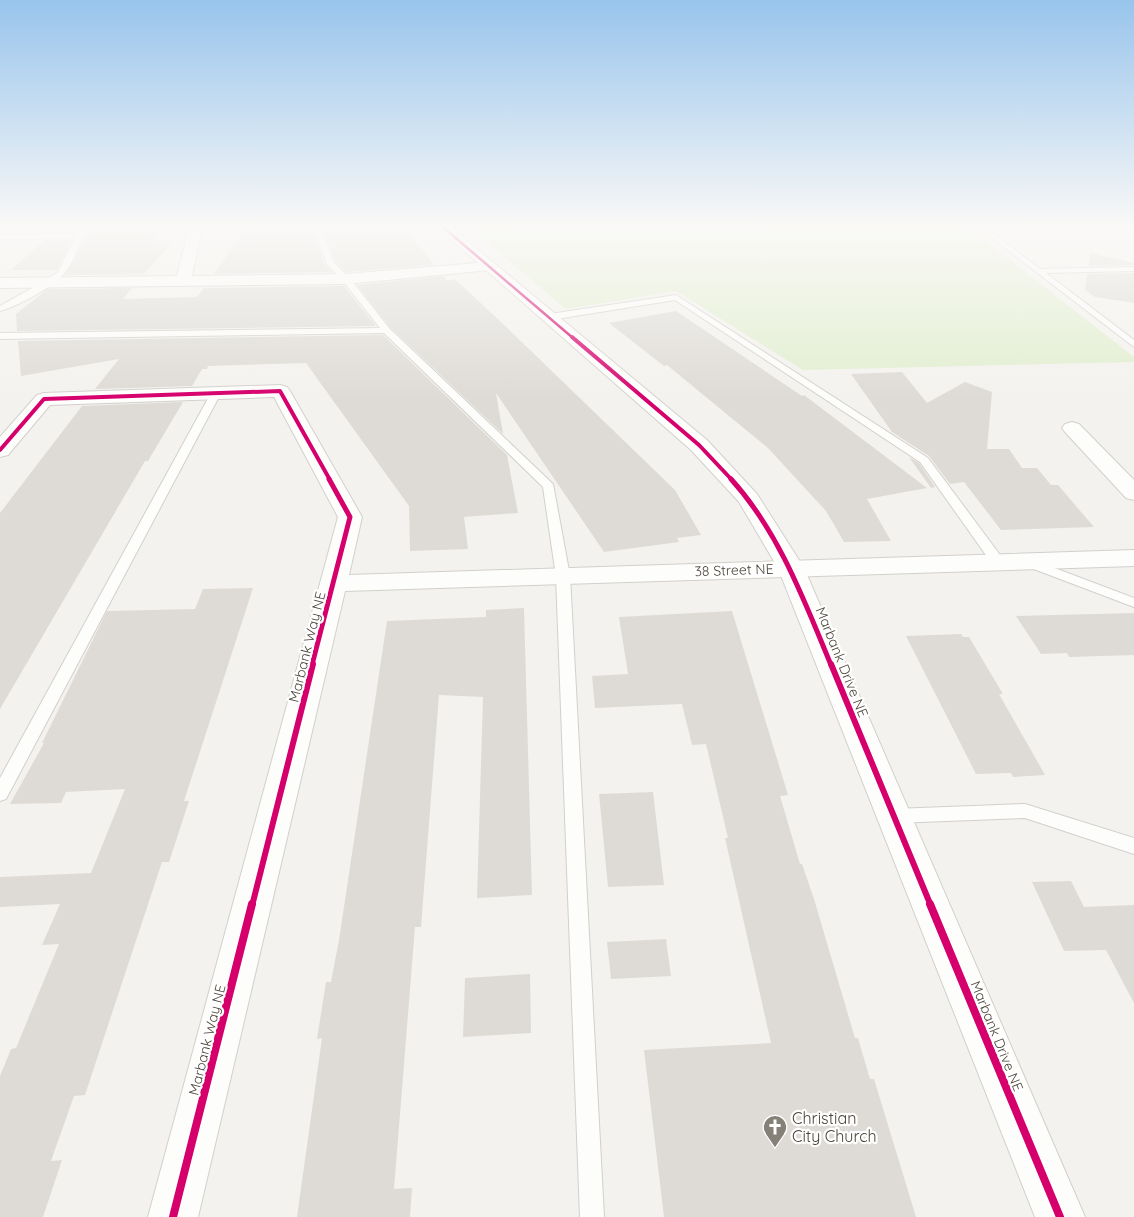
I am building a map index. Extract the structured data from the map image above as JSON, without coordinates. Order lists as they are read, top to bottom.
{
  "streets": {
    "street": ["38 Street NE", "Marbank Way NE", "Marbank Drive NE"]
  },
  "crossings": [
    ["38 Street NE", "Marbank Way NE"],
    ["38 Street NE", "Marbank Drive NE"]
  ],
  "places": {
    "church": ["Christian City Church"]
  }
}
